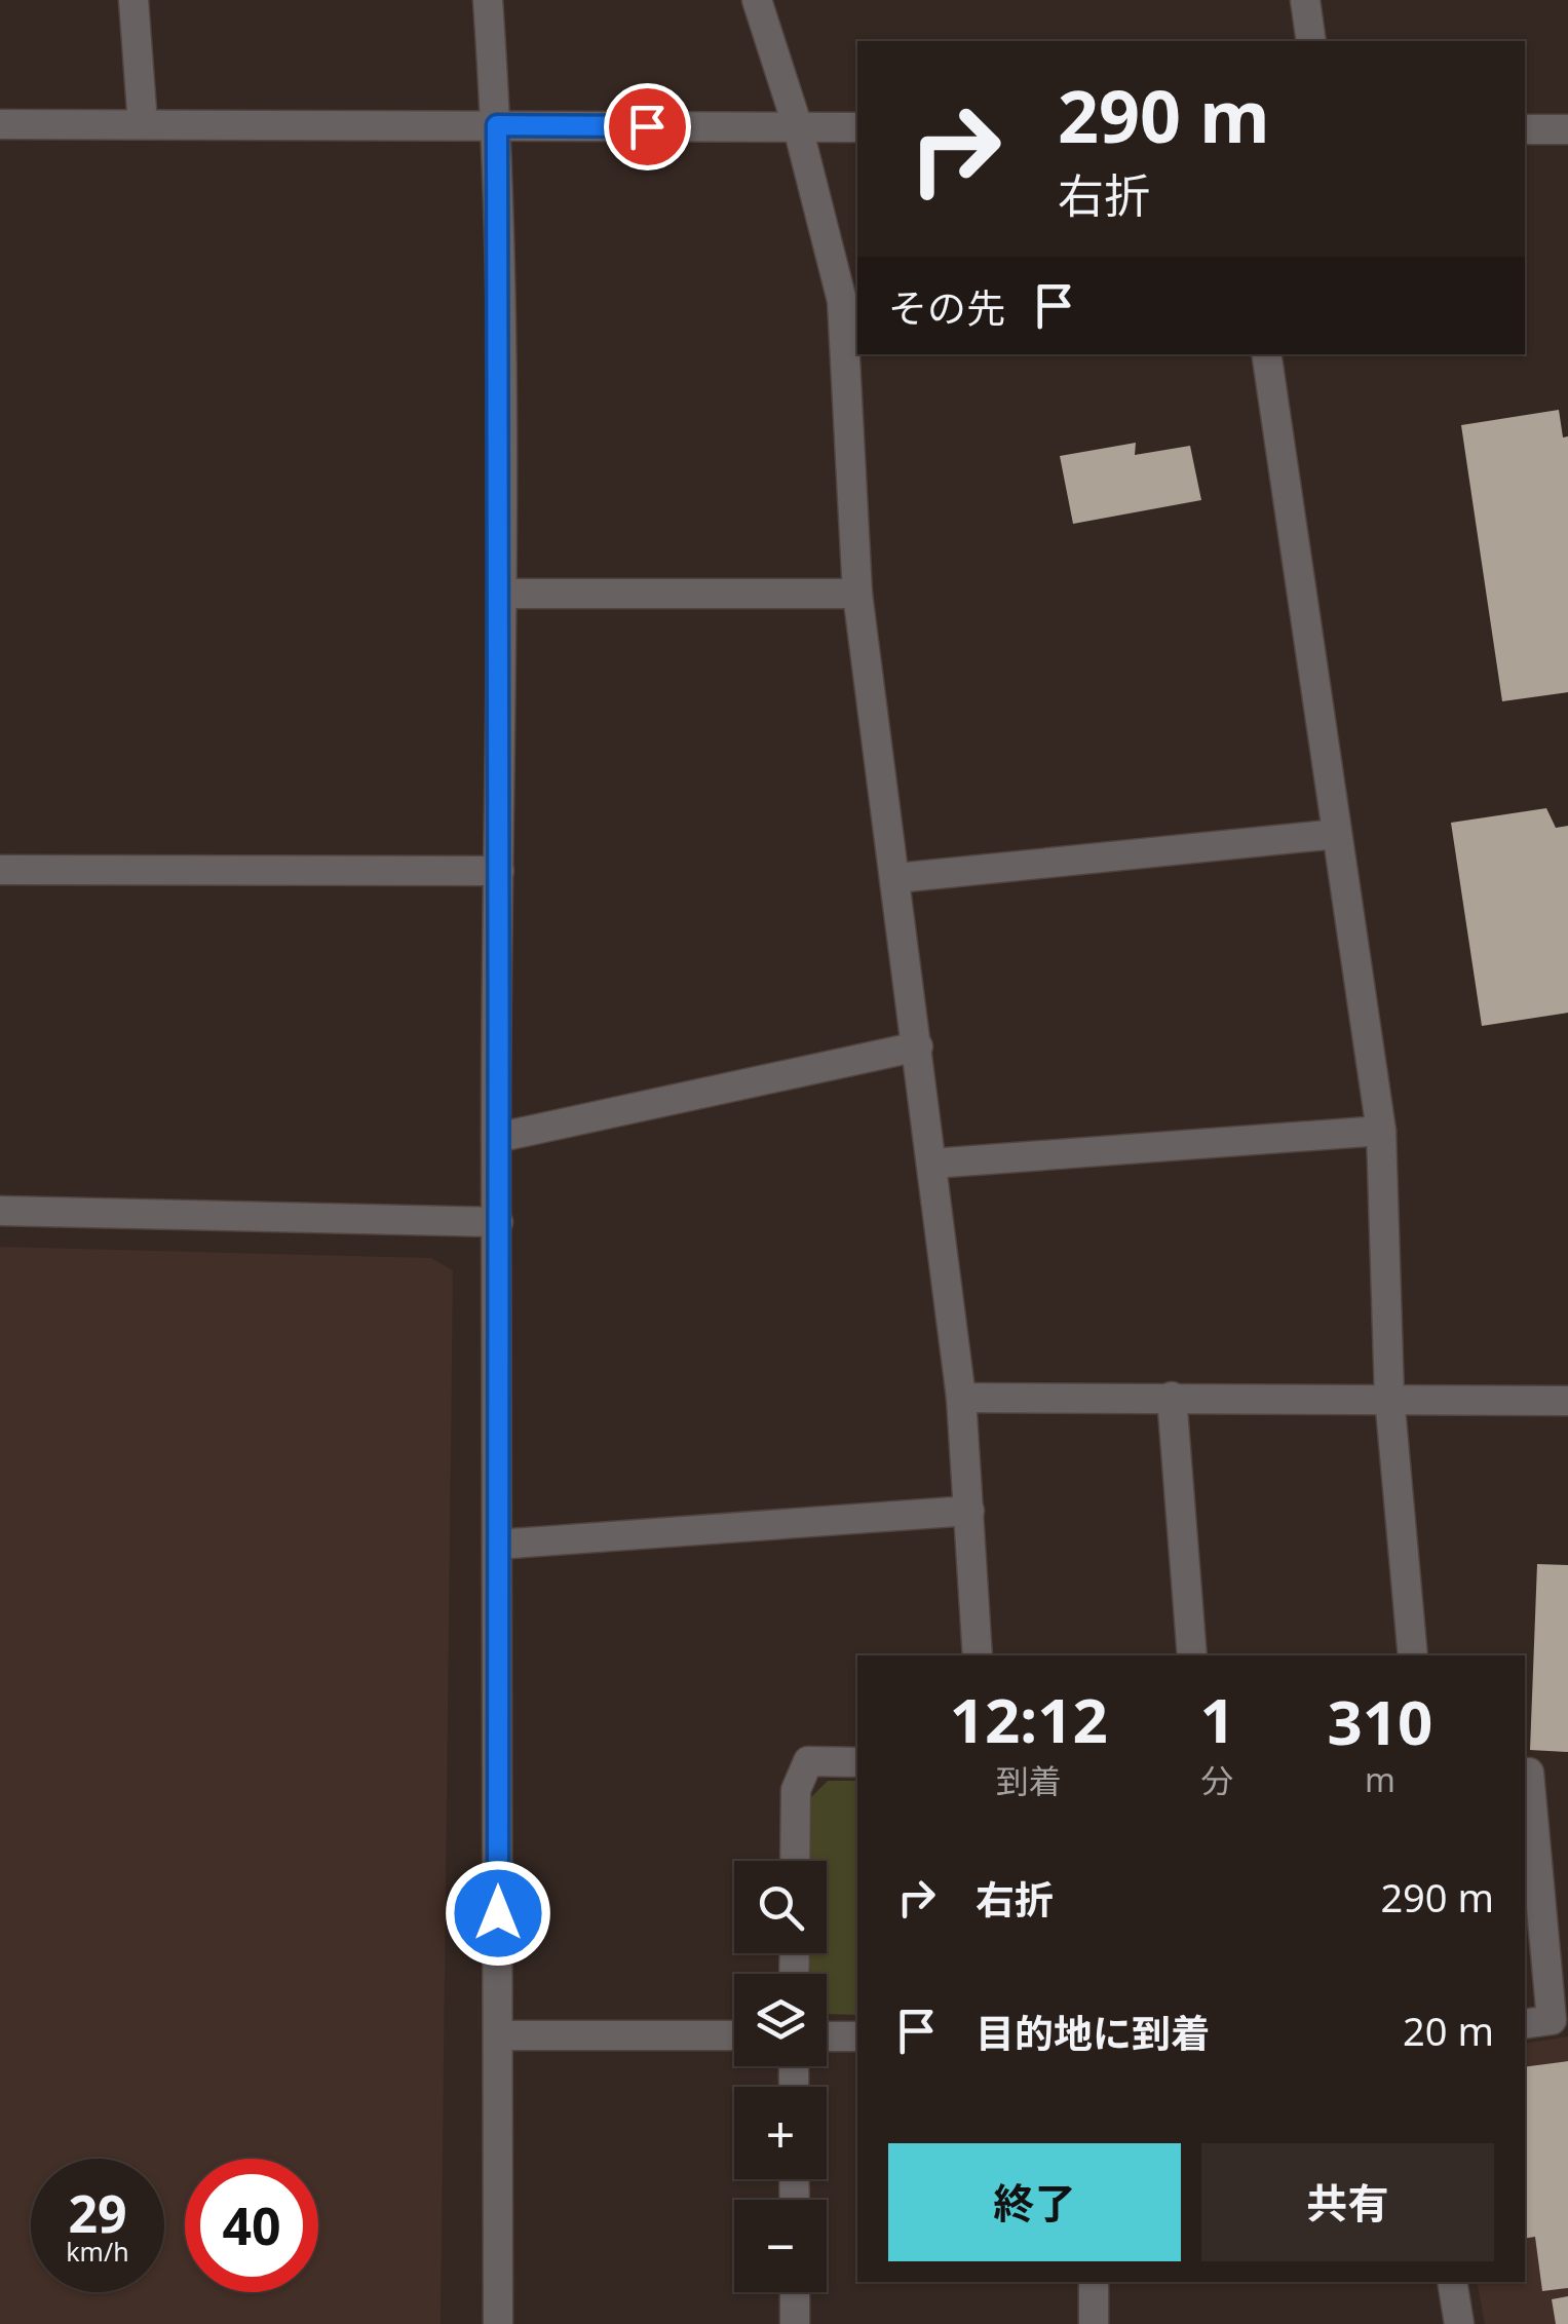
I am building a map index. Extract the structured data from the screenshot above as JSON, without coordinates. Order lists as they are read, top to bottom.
{
  "page": {
    "turn": ["290 m", "右折"],
    "then": "その先",
    "eta": [
      "12:12",
      "到着",
      "1",
      "分",
      "310",
      "m"
    ],
    "list": [
      {
        "name": "右折",
        "value": "290 m"
      },
      {
        "name": "目的地に到着",
        "value": "20 m"
      }
    ],
    "map_buttons": ["+", "−"],
    "buttons": ["終了", "共有"],
    "speed": "29 km/h",
    "limit": "40"
  }
}
